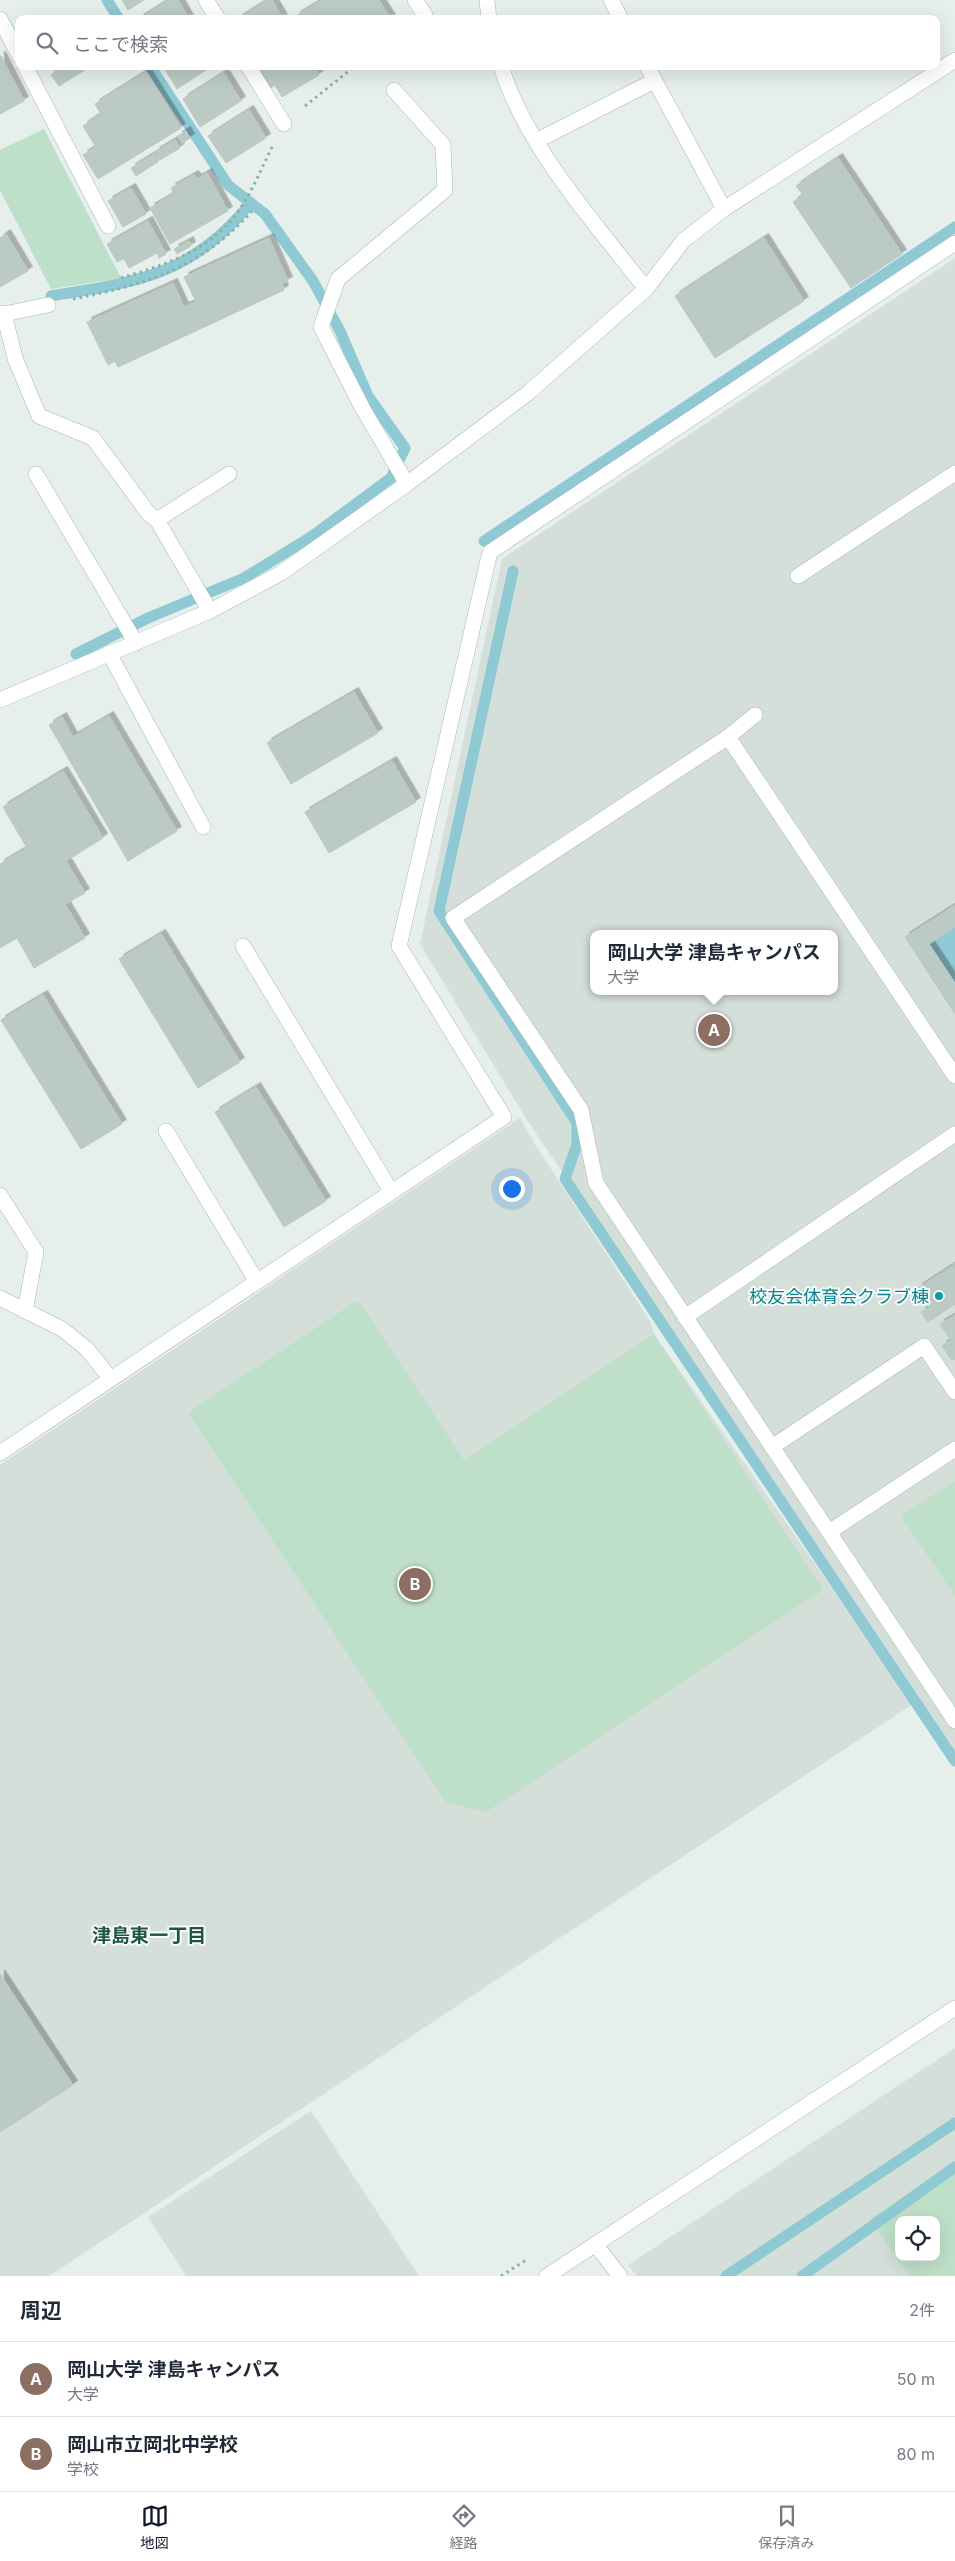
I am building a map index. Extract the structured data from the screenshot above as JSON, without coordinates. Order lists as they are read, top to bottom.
{
  "districts": ["津島東一丁目"],
  "places": ["校友会体育会クラブ棟"],
  "page": {
    "search": "ここで検索",
    "popup": ["岡山大学 津島キャンパス", "大学"],
    "pins": ["A", "B"],
    "heading": ["周辺", "2件"],
    "list": [
      {
        "mark": "A",
        "name": "岡山大学 津島キャンパス",
        "note": "大学",
        "value": "50 m"
      },
      {
        "mark": "B",
        "name": "岡山市立岡北中学校",
        "note": "学校",
        "value": "80 m"
      }
    ],
    "nav": ["地図", "経路", "保存済み"]
  }
}
